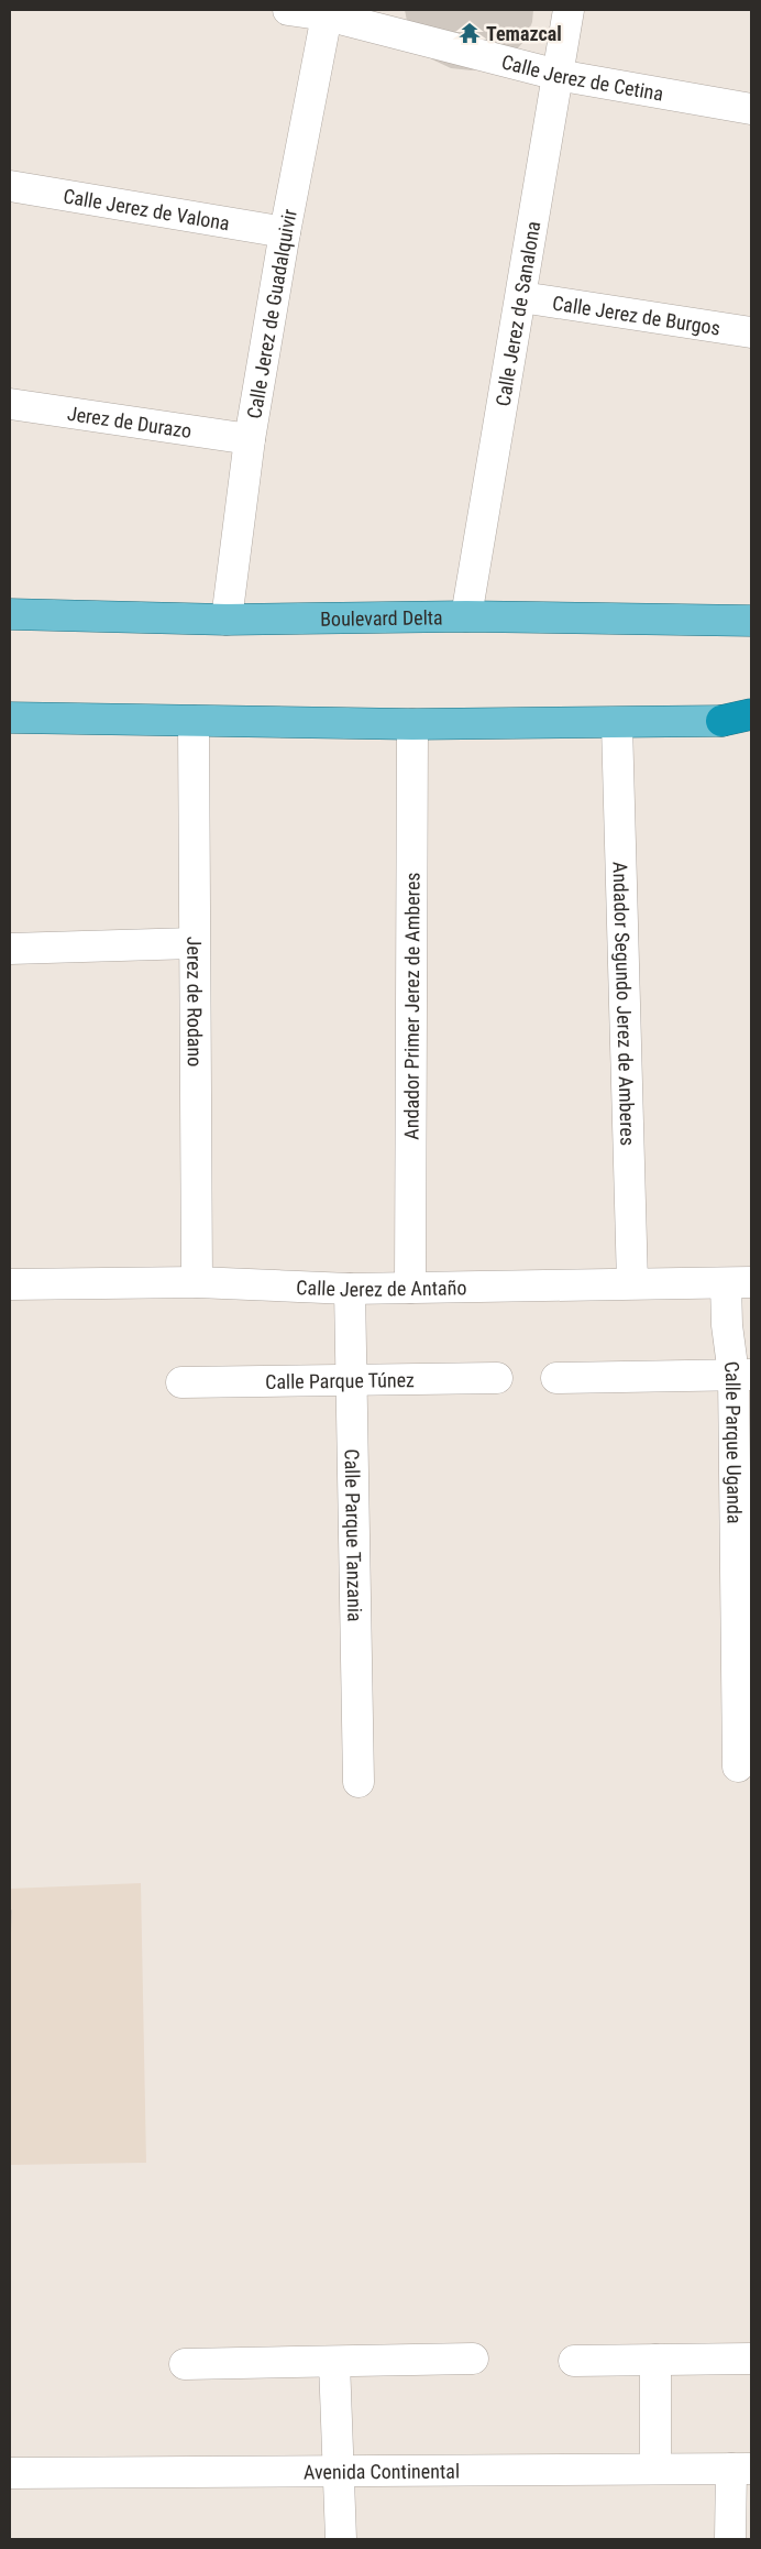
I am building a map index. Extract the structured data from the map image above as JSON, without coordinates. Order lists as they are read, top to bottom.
{
  "streets": {
    "main road": ["Boulevard Delta"],
    "street": [
      "Calle Jerez de Cetina",
      "Calle Jerez de Valona",
      "Calle Jerez de Guadalquivir",
      "Calle Jerez de Sanalona",
      "Calle Jerez de Burgos",
      "Jerez de Durazo",
      "Jerez de Rodano",
      "Andador Segundo Jerez de Amberes",
      "Andador Primer Jerez de Amberes",
      "Calle Jerez de Antaño",
      "Calle Parque Túnez",
      "Calle Parque Uganda",
      "Calle Parque Tanzania",
      "Avenida Continental"
    ]
  },
  "crossings": [
    ["Calle Jerez de Cetina", "Calle Jerez de Guadalquivir"],
    ["Calle Jerez de Cetina", "Calle Jerez de Sanalona"],
    ["Calle Jerez de Valona", "Calle Jerez de Guadalquivir"],
    ["Calle Jerez de Guadalquivir", "Jerez de Durazo"],
    ["Calle Jerez de Guadalquivir", "Boulevard Delta"],
    ["Calle Jerez de Sanalona", "Calle Jerez de Burgos"],
    ["Calle Jerez de Sanalona", "Boulevard Delta"],
    ["Jerez de Rodano", "Calle Jerez de Antaño"],
    ["Andador Segundo Jerez de Amberes", "Calle Jerez de Antaño"],
    ["Andador Primer Jerez de Amberes", "Calle Jerez de Antaño"],
    ["Calle Jerez de Antaño", "Calle Parque Uganda"],
    ["Calle Jerez de Antaño", "Calle Parque Tanzania"],
    ["Calle Parque Túnez", "Calle Parque Tanzania"]
  ],
  "places": {
    "temple": ["Temazcal"]
  }
}
